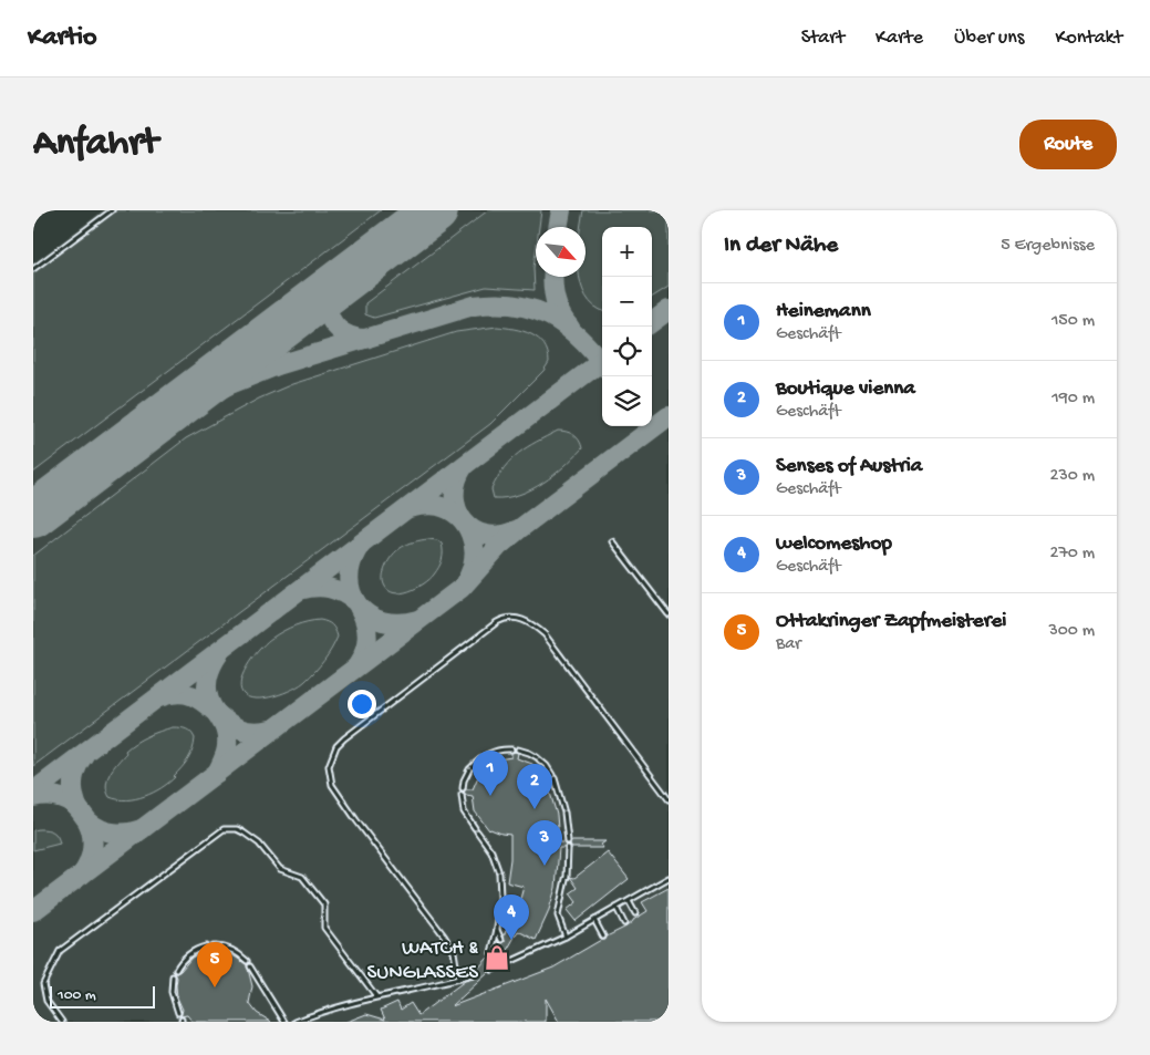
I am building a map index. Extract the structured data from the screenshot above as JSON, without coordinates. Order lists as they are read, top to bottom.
{
  "places": {
    "shop": ["WATCH & SUNGLASSES"]
  },
  "scale_bar": "100 m",
  "north": "bottom right",
  "page": {
    "header": "Kartio",
    "nav": [
      "Start",
      "Karte",
      "Über uns",
      "Kontakt"
    ],
    "buttons": "Route",
    "title": "Anfahrt",
    "heading": ["In der Nähe", "5 Ergebnisse"],
    "map_buttons": ["+", "−"],
    "list": [
      {
        "mark": "1",
        "name": "Heinemann",
        "note": "Geschäft",
        "value": "150 m"
      },
      {
        "mark": "2",
        "name": "Boutique vienna",
        "note": "Geschäft",
        "value": "190 m"
      },
      {
        "mark": "3",
        "name": "Senses of Austria",
        "note": "Geschäft",
        "value": "230 m"
      },
      {
        "mark": "4",
        "name": "welcomeshop",
        "note": "Geschäft",
        "value": "270 m"
      },
      {
        "mark": "5",
        "name": "Ottakringer Zapfmeisterei",
        "note": "Bar",
        "value": "300 m"
      }
    ],
    "pins": [
      "1",
      "2",
      "3",
      "4",
      "5"
    ],
    "scale": "100 m"
  }
}
